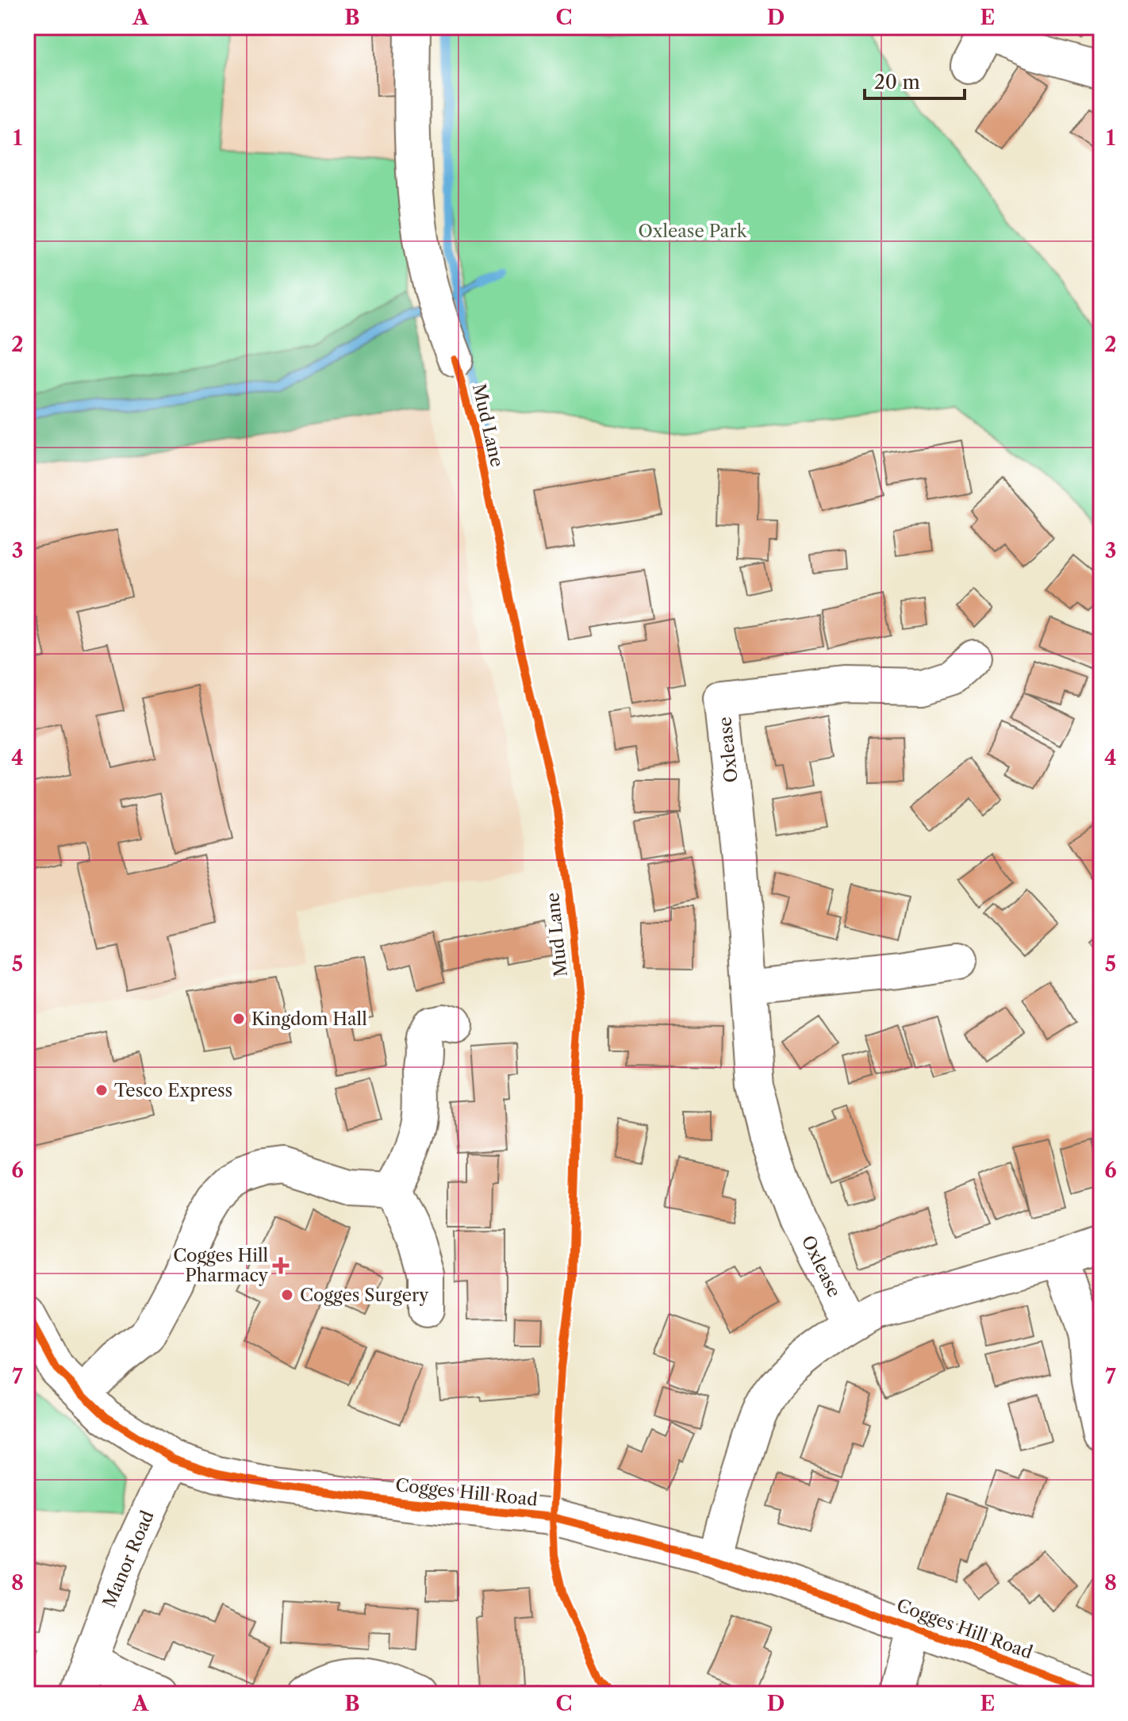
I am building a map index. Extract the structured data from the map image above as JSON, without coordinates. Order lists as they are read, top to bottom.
{
  "streets": {
    "street": ["Oxlease", "Cogges Hill Road", "Manor Road"],
    "cycle path": ["Mud Lane"]
  },
  "crossings": [
    ["Cogges Hill Road", "Manor Road"]
  ],
  "parks": ["Oxlease Park"],
  "places": {
    "other": ["Kingdom Hall", "Tesco Express", "Cogges Surgery"],
    "health": ["Cogges Hill Pharmacy"]
  },
  "scale_bar": "20 m",
  "grid": {
    "columns": [
      "A",
      "B",
      "C",
      "D",
      "E"
    ],
    "rows": [
      "1",
      "2",
      "3",
      "4",
      "5",
      "6",
      "7",
      "8"
    ]
  }
}
